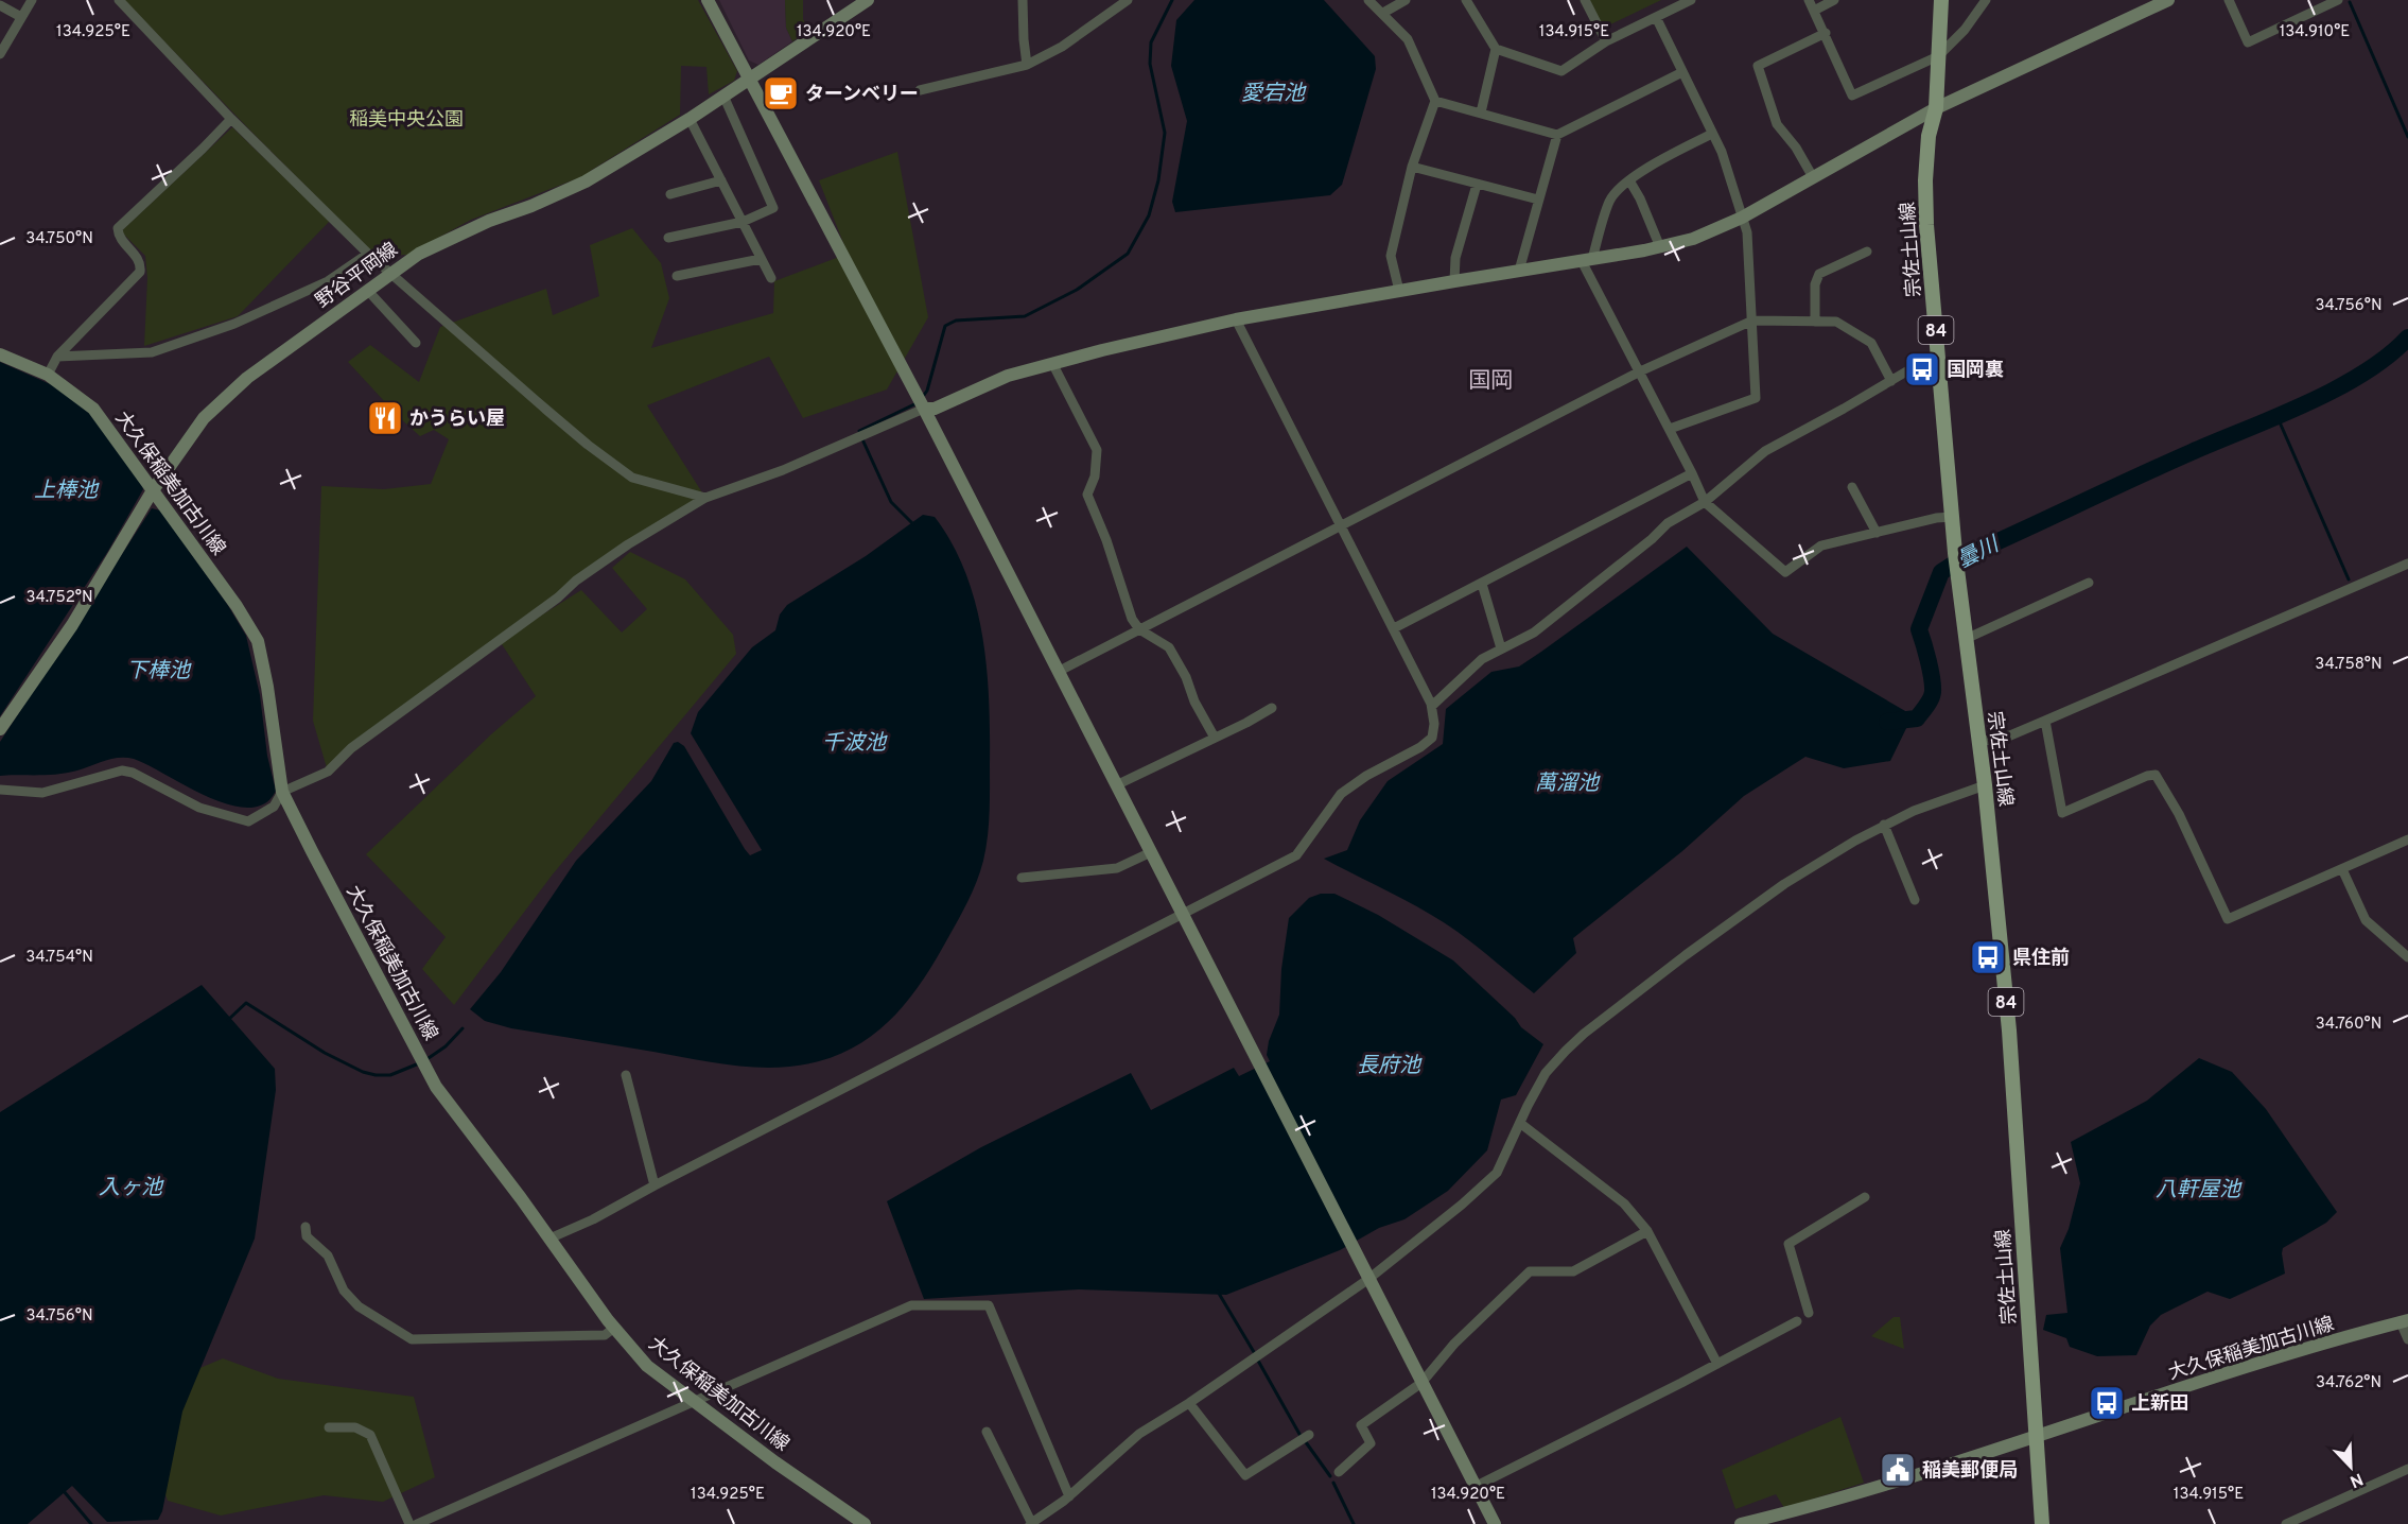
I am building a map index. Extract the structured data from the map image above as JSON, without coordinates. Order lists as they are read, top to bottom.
{
  "streets": {
    "main road": [
      "宗佐土山線",
      "野谷平岡線",
      "84",
      "大久保稲美加古川線"
    ]
  },
  "crossings": [
    ["宗佐土山線", "大久保稲美加古川線"],
    ["野谷平岡線", "大久保稲美加古川線"]
  ],
  "districts": ["国岡"],
  "water": [
    "愛宕池",
    "上棒池",
    "曇川",
    "下棒池",
    "千波池",
    "萬溜池",
    "長府池",
    "入ヶ池",
    "八軒屋池"
  ],
  "parks": ["稲美中央公園"],
  "places": {
    "cafe": ["ターンベリー"],
    "bus stop": ["国岡裏", "県住前", "上新田"],
    "restaurant": ["かうらい屋"],
    "public building": ["稲美郵便局"]
  },
  "north": "bottom right",
  "coordinates": [
    "134.925°E",
    "134.920°E",
    "134.915°E",
    "134.910°E",
    "34.750°N",
    "34.756°N",
    "34.752°N",
    "34.758°N",
    "34.754°N",
    "34.760°N",
    "34.762°N"
  ]
}
